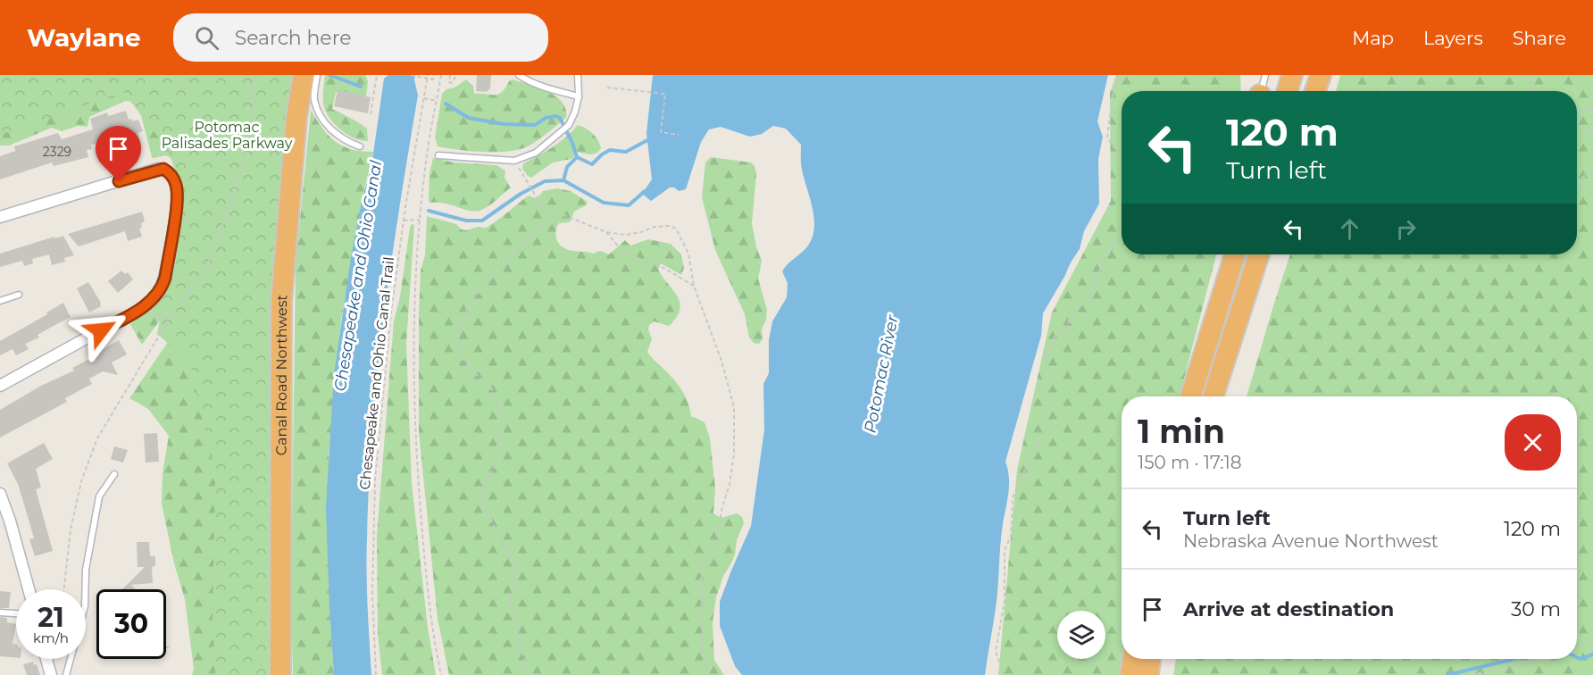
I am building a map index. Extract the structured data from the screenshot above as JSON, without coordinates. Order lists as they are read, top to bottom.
{
  "streets": {
    "highway": ["Canal Road Northwest"],
    "path": ["Chesapeake and Ohio Canal Trail"]
  },
  "water": ["Chesapeake and Ohio Canal", "Potomac River"],
  "parks": ["Potomac Palisades Parkway"],
  "house_numbers": ["2329"],
  "page": {
    "header": "Waylane",
    "search": "Search here",
    "nav": ["Map", "Layers", "Share"],
    "turn": ["120 m", "Turn left"],
    "heading": ["1 min", "150 m · 17:18"],
    "list": [
      {
        "name": "Turn left",
        "note": "Nebraska Avenue Northwest",
        "value": "120 m"
      },
      {
        "name": "Arrive at destination",
        "value": "30 m"
      }
    ],
    "speed": "21 km/h",
    "limit": "30"
  }
}
